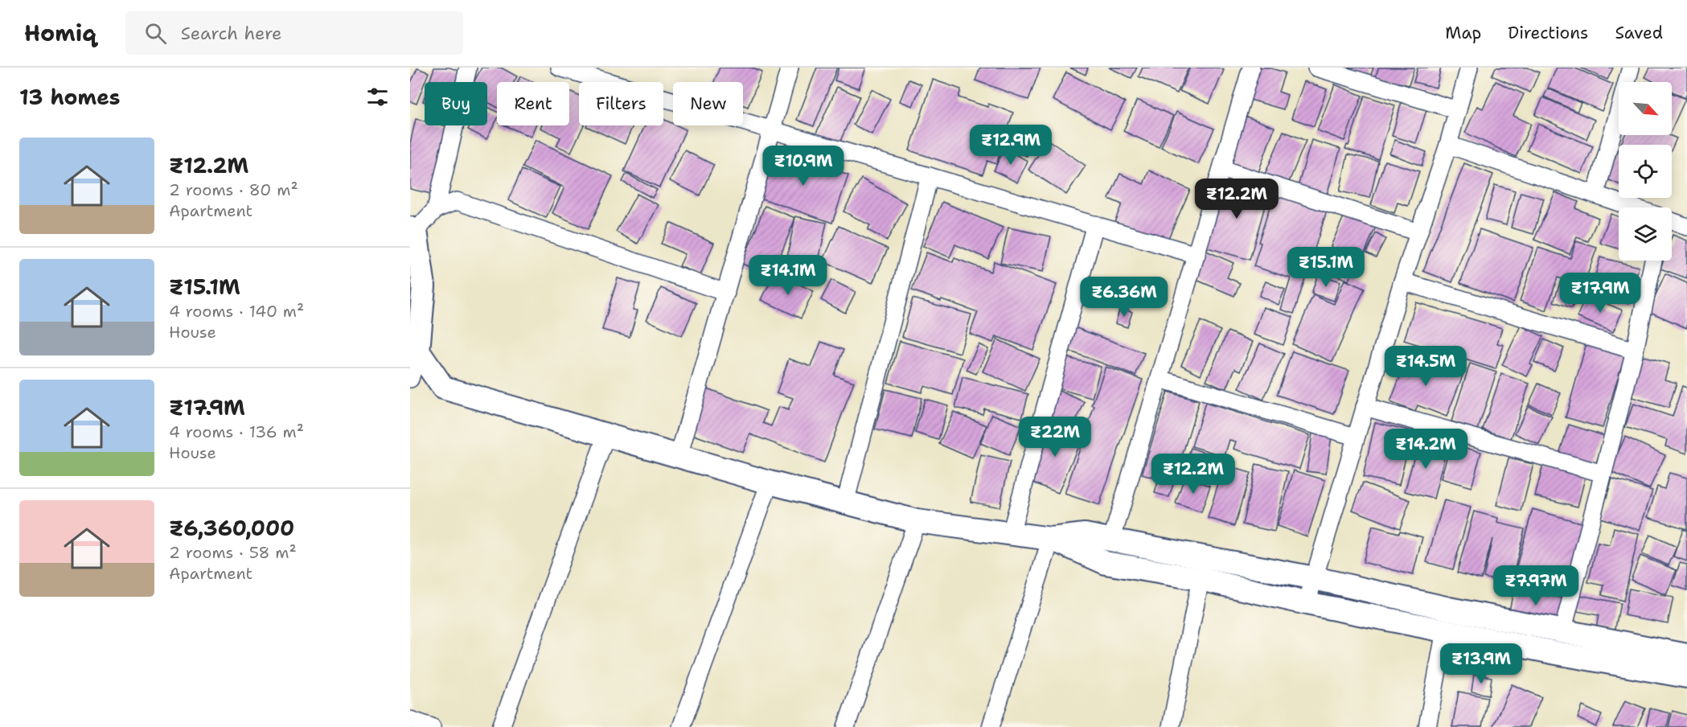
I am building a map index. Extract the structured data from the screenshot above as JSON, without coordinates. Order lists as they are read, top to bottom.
{
  "north": "bottom right",
  "page": {
    "header": "Homiq",
    "search": "Search here",
    "nav": ["Map", "Directions", "Saved"],
    "heading": "13 homes",
    "chip": [
      "Buy",
      "Rent",
      "Filters",
      "New"
    ],
    "price": [
      "₹12.9M",
      "₹10.9M",
      "₹12.2M",
      "₹15.1M",
      "₹14.1M",
      "₹17.9M",
      "₹6.36M",
      "₹14.5M",
      "₹22M",
      "₹14.2M",
      "₹12.2M",
      "₹7.97M",
      "₹13.9M"
    ],
    "list": [
      {
        "name": "₹12.2M",
        "note": "2 rooms · 80 m² · Apartment"
      },
      {
        "name": "₹15.1M",
        "note": "4 rooms · 140 m² · House"
      },
      {
        "name": "₹17.9M",
        "note": "4 rooms · 136 m² · House"
      },
      {
        "name": "₹6,360,000",
        "note": "2 rooms · 58 m² · Apartment"
      }
    ]
  }
}
